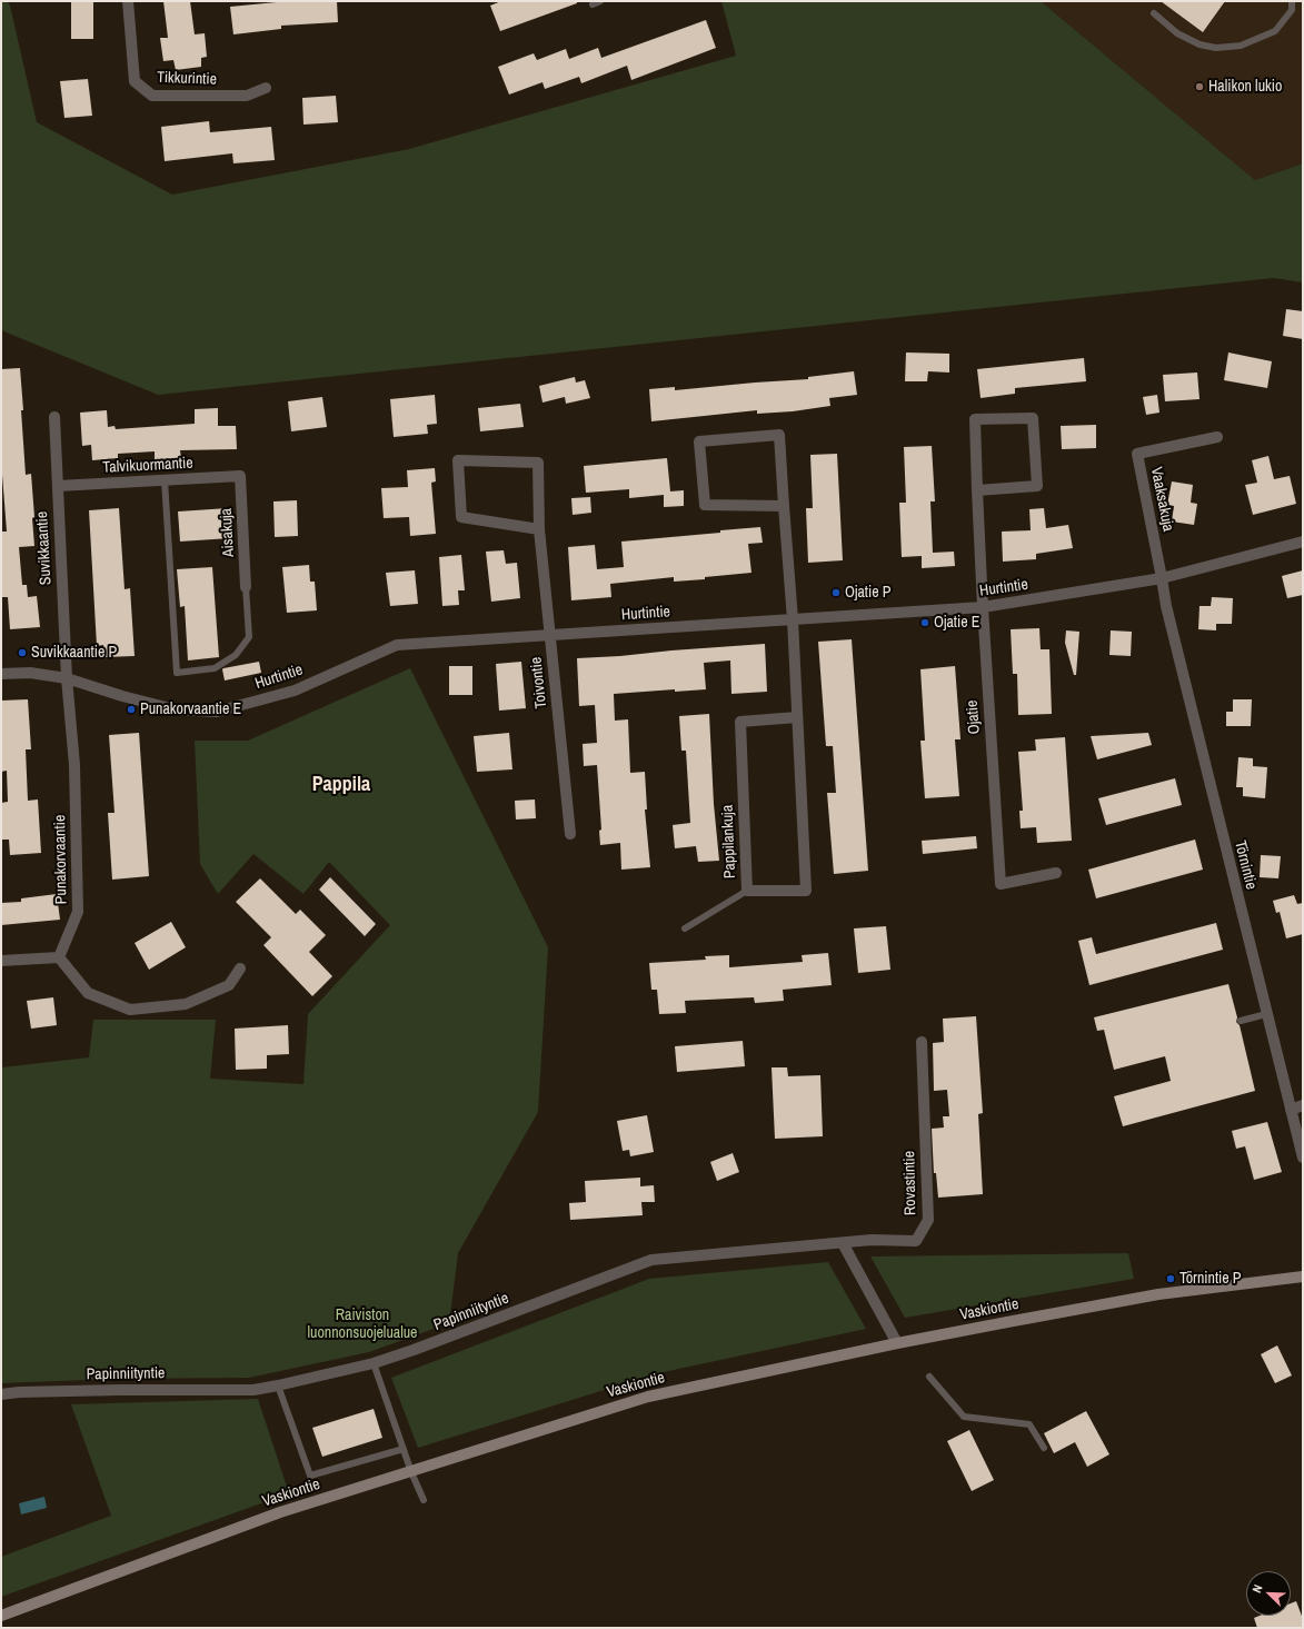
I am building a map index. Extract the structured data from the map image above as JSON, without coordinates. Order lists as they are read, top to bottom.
{
  "streets": {
    "main road": ["Vaskiontie"],
    "street": [
      "Tikkurintie",
      "Talvikuormantie",
      "Vaaksakuja",
      "Aisakuja",
      "Suvikkaantie",
      "Hurtintie",
      "Toivontie",
      "Ojatie",
      "Pappilankuja",
      "Punakorvaantie",
      "Törnintie",
      "Rovastintie",
      "Papinniityntie"
    ]
  },
  "crossings": [
    ["Talvikuormantie", "Aisakuja"],
    ["Talvikuormantie", "Suvikkaantie"],
    ["Vaaksakuja", "Hurtintie"],
    ["Vaaksakuja", "Törnintie"],
    ["Suvikkaantie", "Hurtintie"],
    ["Suvikkaantie", "Punakorvaantie"],
    ["Hurtintie", "Toivontie"],
    ["Hurtintie", "Ojatie"],
    ["Hurtintie", "Pappilankuja"],
    ["Hurtintie", "Punakorvaantie"],
    ["Hurtintie", "Törnintie"],
    ["Rovastintie", "Papinniityntie"]
  ],
  "districts": ["Pappila"],
  "parks": ["Raiviston luonnonsuojelualue"],
  "places": [
    "Halikon lukio",
    "Ojatie P",
    "Ojatie E",
    "Suvikkaantie P",
    "Punakorvaantie E",
    "Törnintie P"
  ],
  "north": "top left"
}
